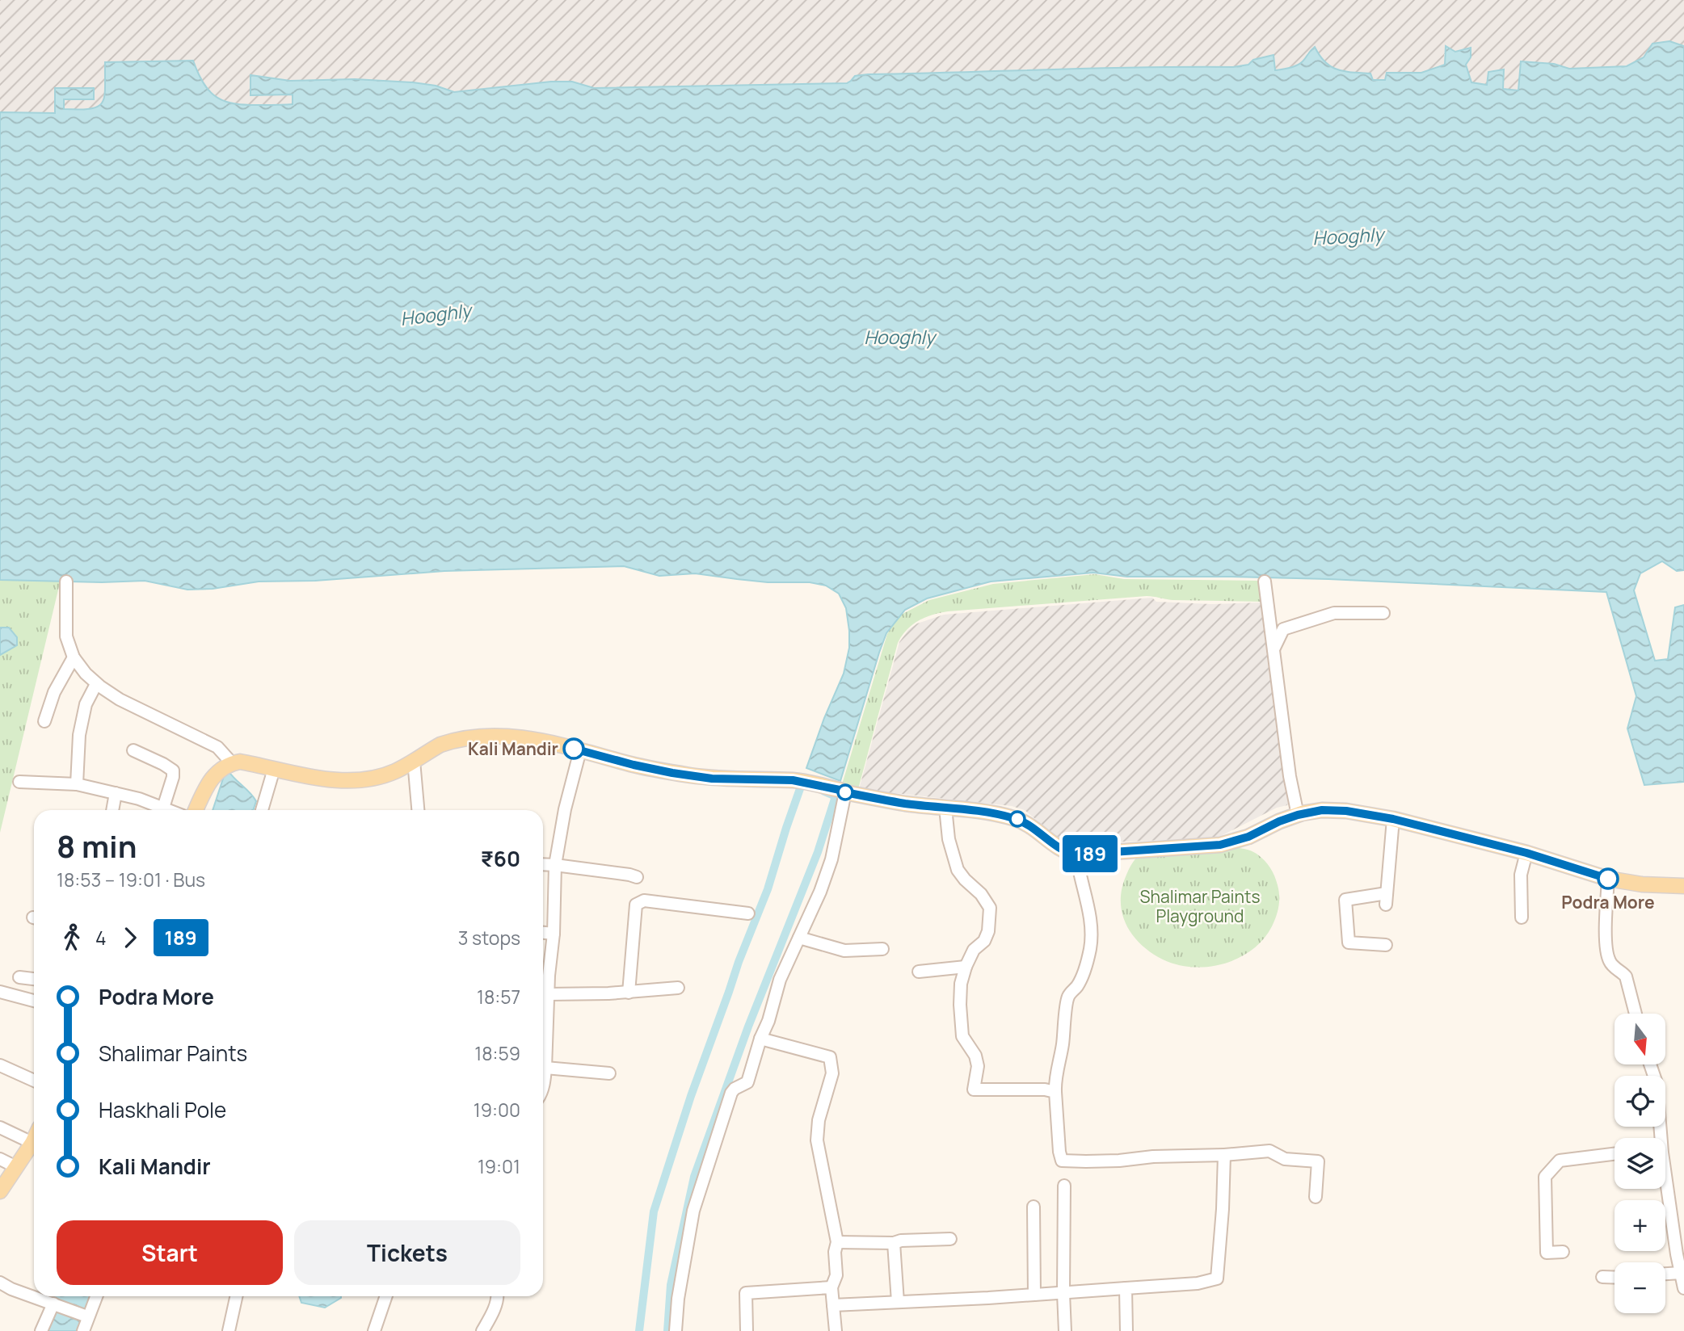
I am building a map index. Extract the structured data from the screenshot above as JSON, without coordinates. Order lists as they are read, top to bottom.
{
  "water": ["Hooghly"],
  "parks": ["Shalimar Paints Playground"],
  "places": ["Kali Mandir", "Podra More"],
  "lines": ["bus line 189"],
  "north": "bottom",
  "page": {
    "on_map": "189",
    "heading": ["8 min", "18:53 – 19:01 · Bus", "₹60"],
    "legs": ["4", "189", "3 stops"],
    "list": [
      {
        "name": "Podra More",
        "value": "18:57"
      },
      {
        "name": "Shalimar Paints",
        "value": "18:59"
      },
      {
        "name": "Haskhali Pole",
        "value": "19:00"
      },
      {
        "name": "Kali Mandir",
        "value": "19:01"
      }
    ],
    "map_buttons": ["+", "−"],
    "buttons": ["Start", "Tickets"]
  }
}
